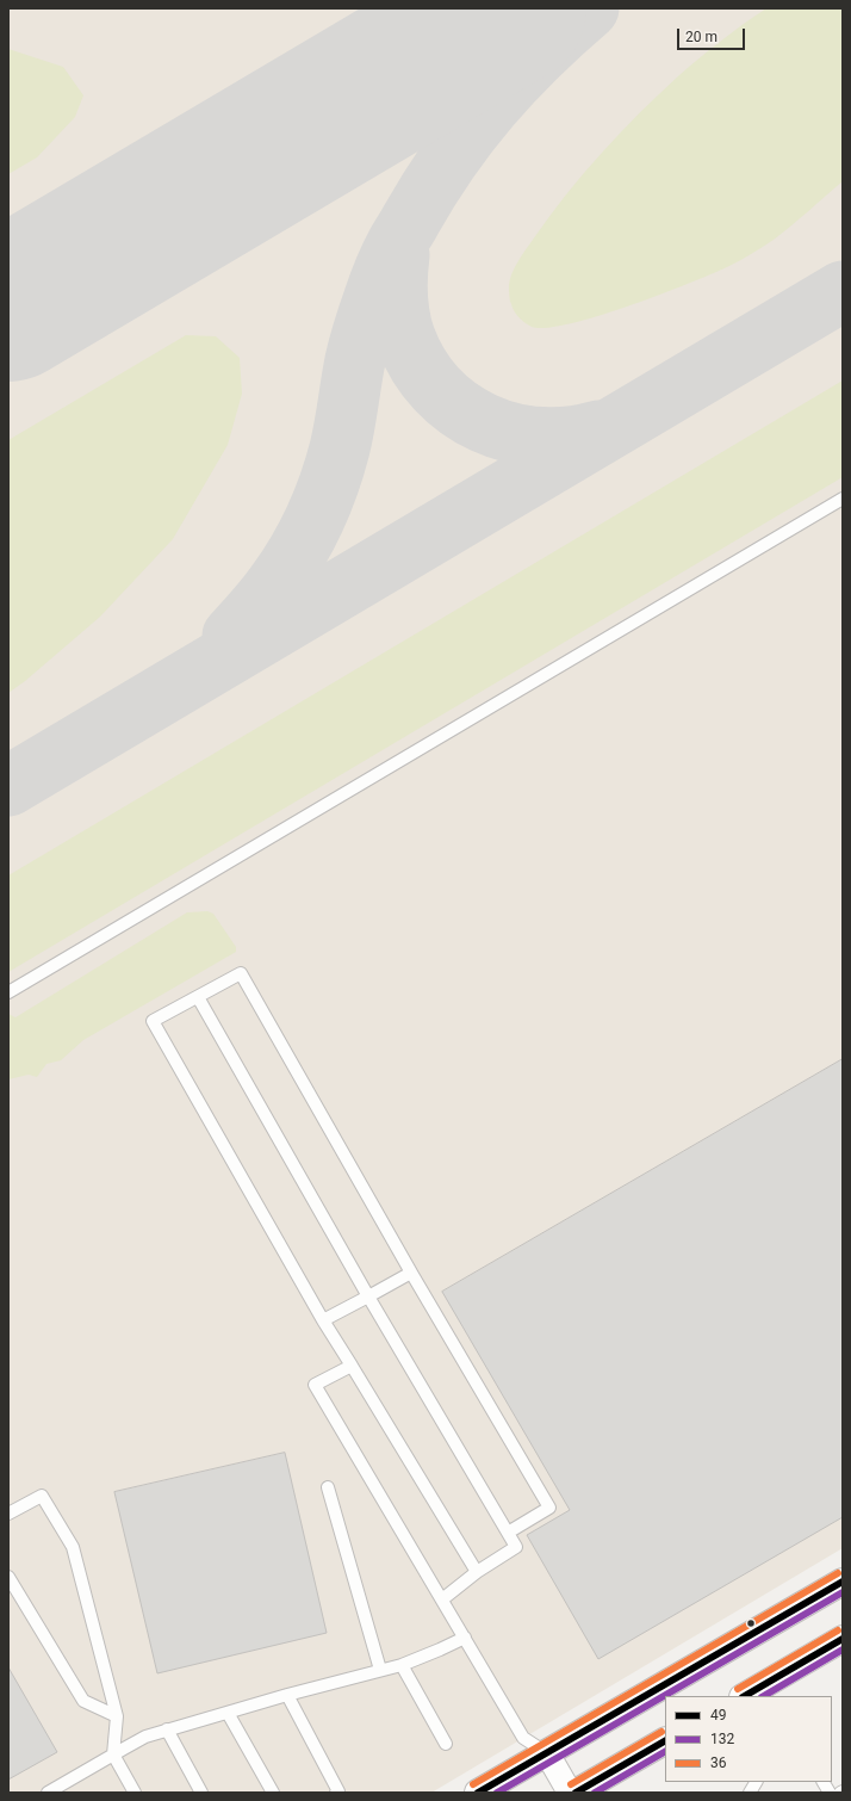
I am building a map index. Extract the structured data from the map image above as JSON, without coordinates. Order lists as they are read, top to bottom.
{
  "lines": ["transit line 36", "transit line 49", "transit line 132"],
  "legend": ["49", "132", "36"],
  "scale_bar": "20 m"
}
